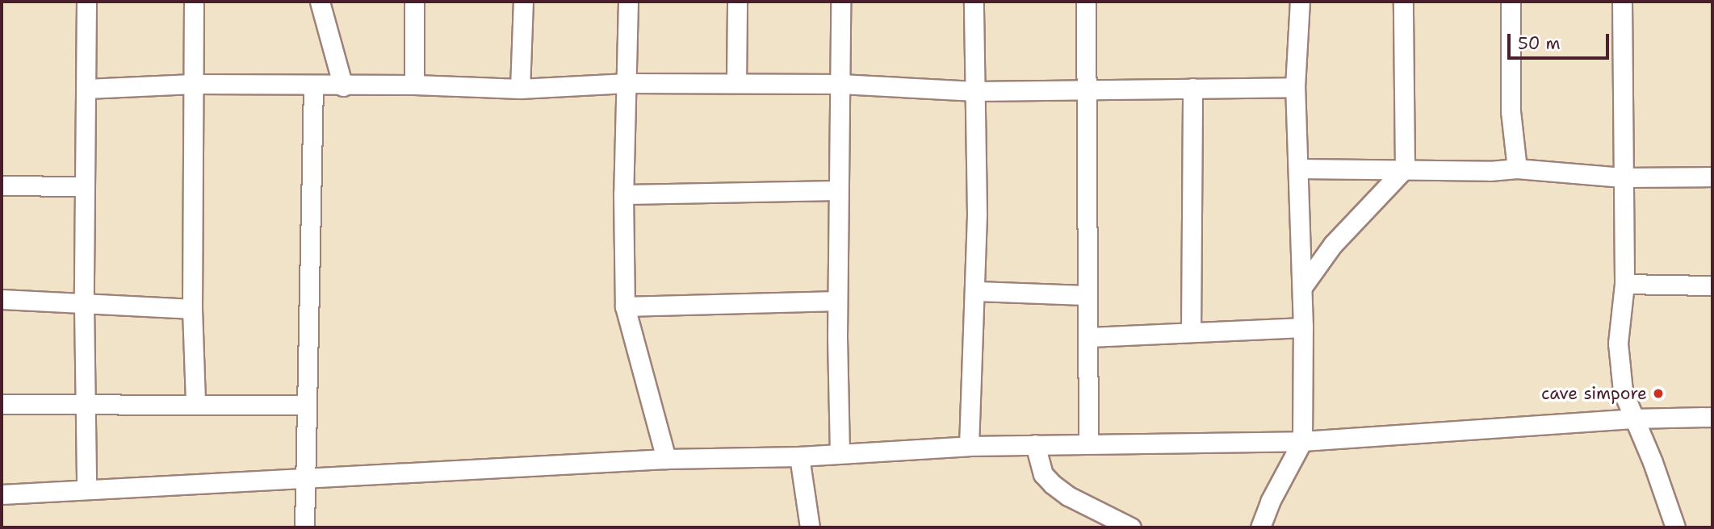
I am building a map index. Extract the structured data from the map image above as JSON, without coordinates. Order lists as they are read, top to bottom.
{
  "places": ["cave simpore"],
  "scale_bar": "50 m"
}
